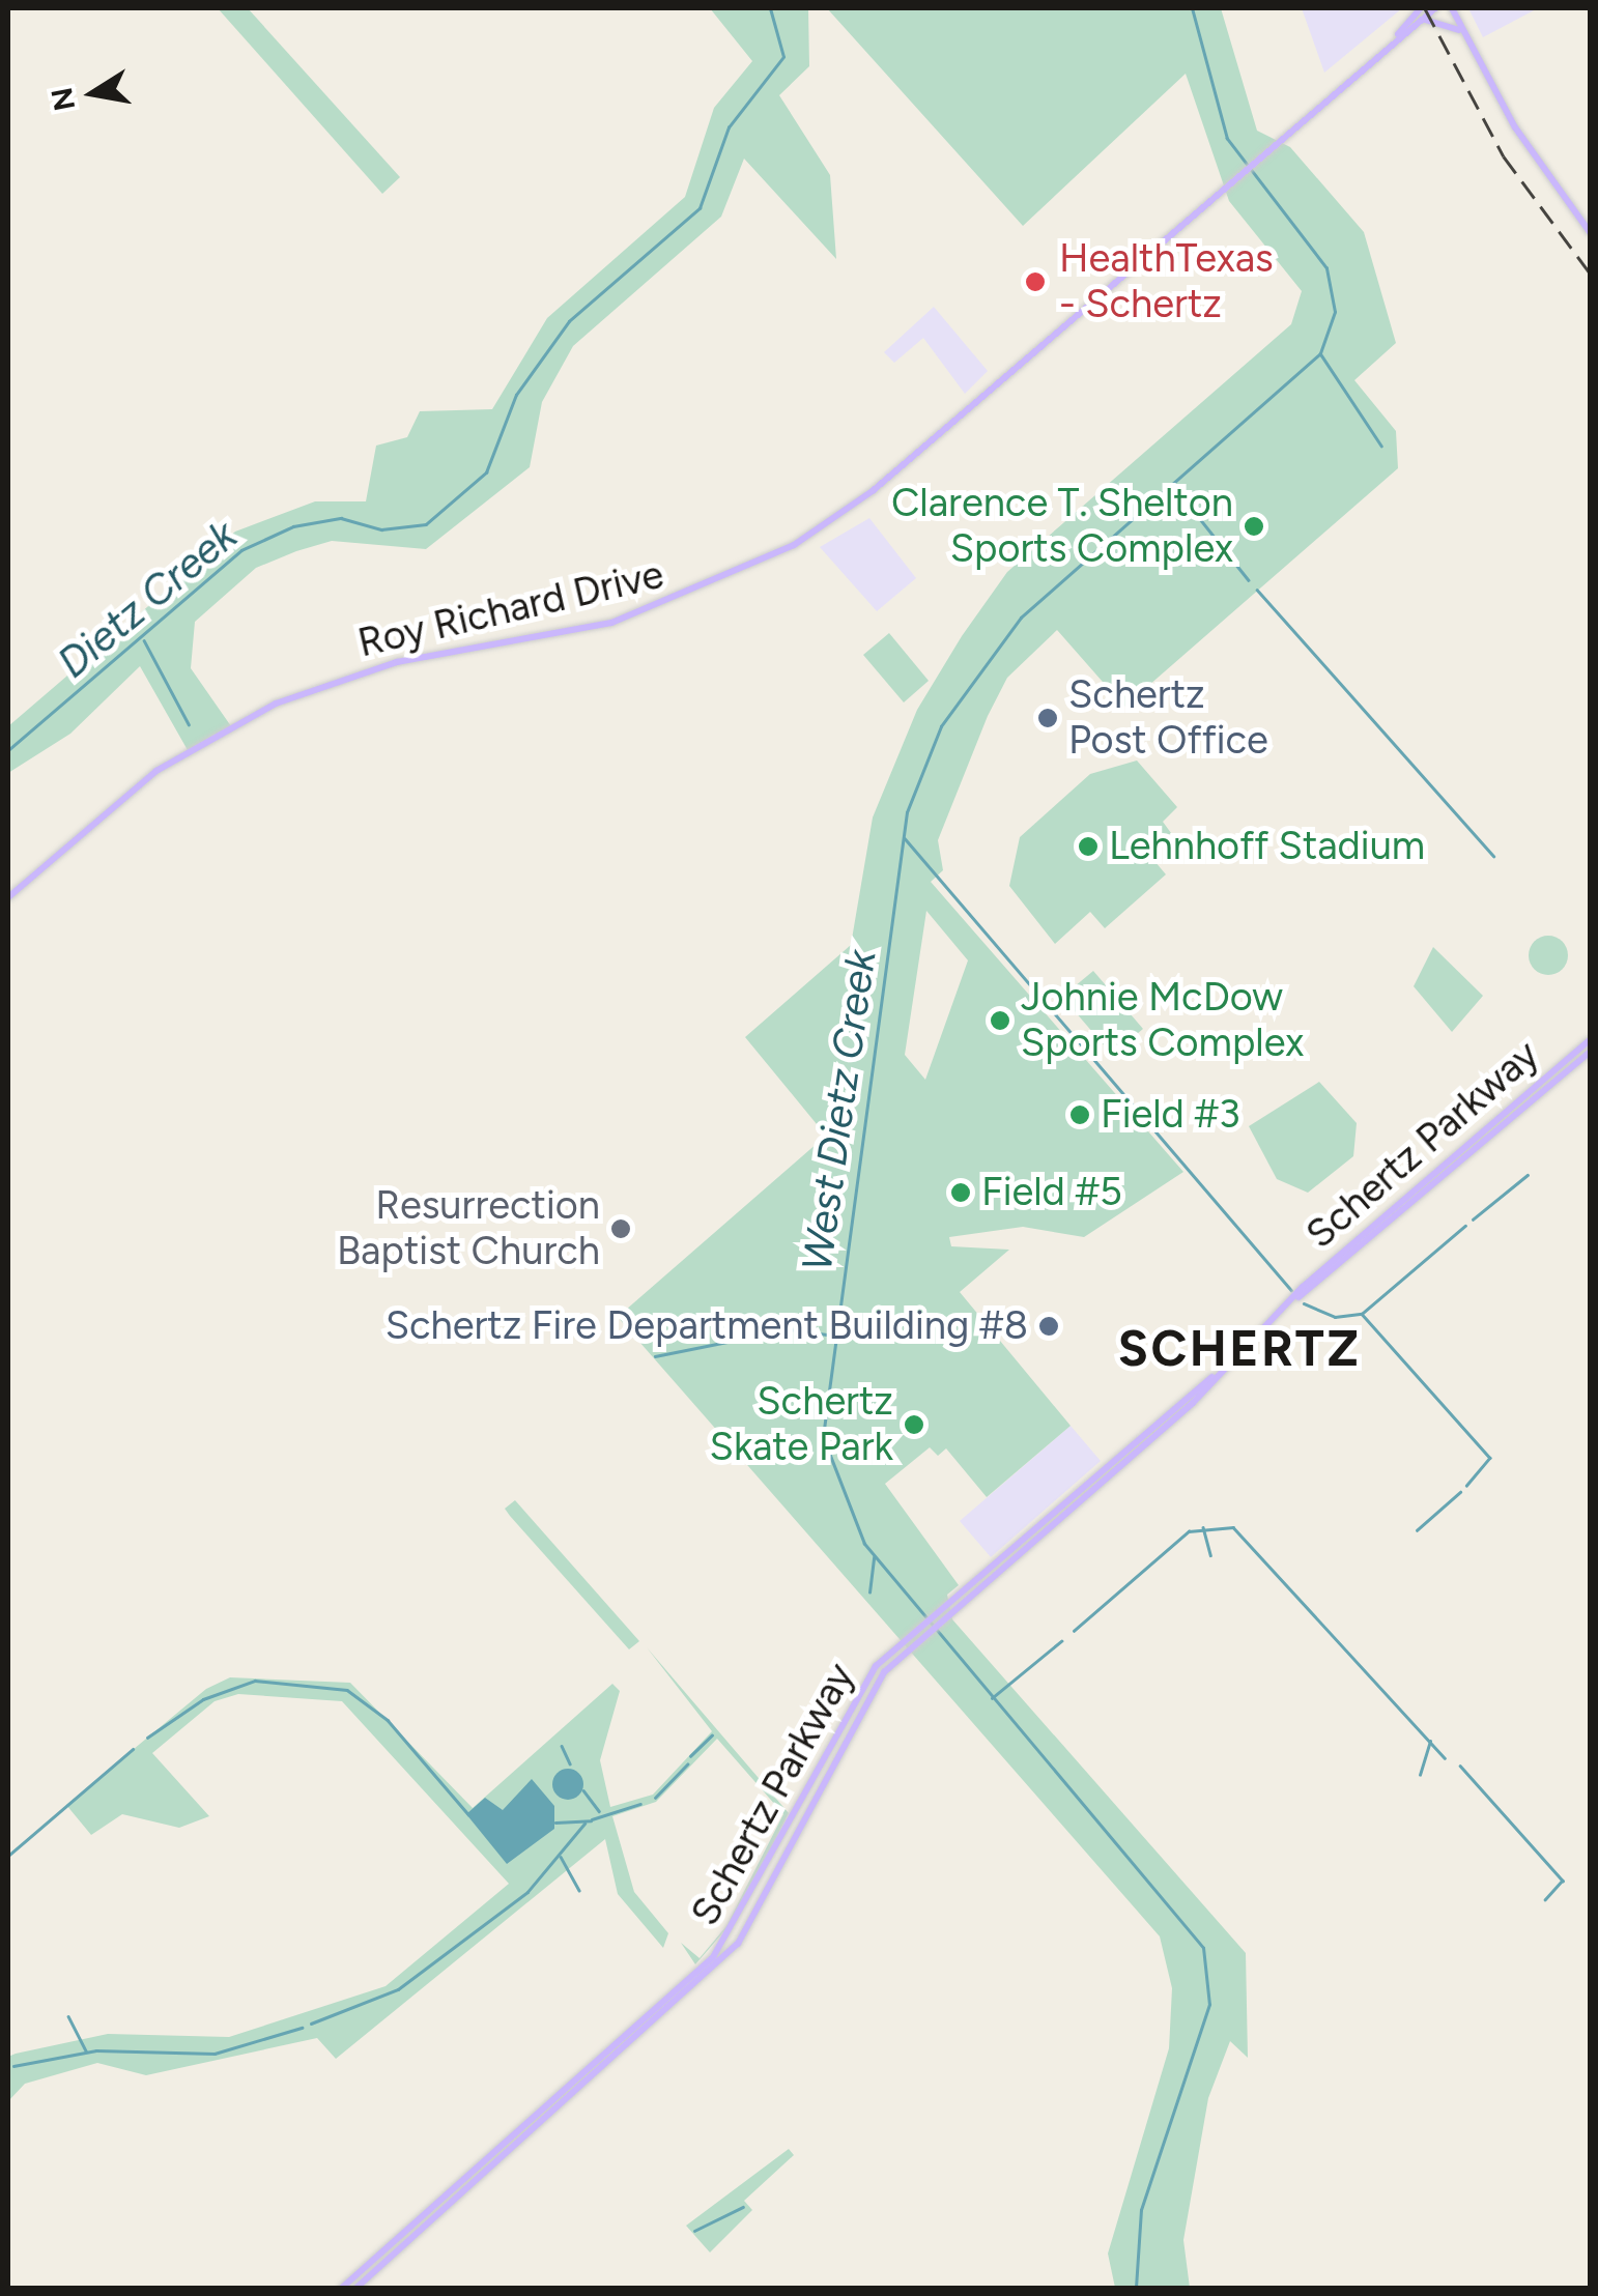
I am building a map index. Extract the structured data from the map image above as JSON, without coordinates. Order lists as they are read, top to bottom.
{
  "streets": {
    "main road": ["Roy Richard Drive", "Schertz Parkway"]
  },
  "districts": ["SCHERTZ"],
  "water": ["Dietz Creek", "West Dietz Creek"],
  "places": [
    "HealthTexas - Schertz",
    "Clarence T. Shelton Sports Complex",
    "Schertz Post Office",
    "Lehnhoff Stadium",
    "Johnie McDow Sports Complex",
    "Field #3",
    "Field #5",
    "Resurrection Baptist Church",
    "Schertz Fire Department Building #8",
    "Schertz Skate Park"
  ],
  "north": "left"
}
